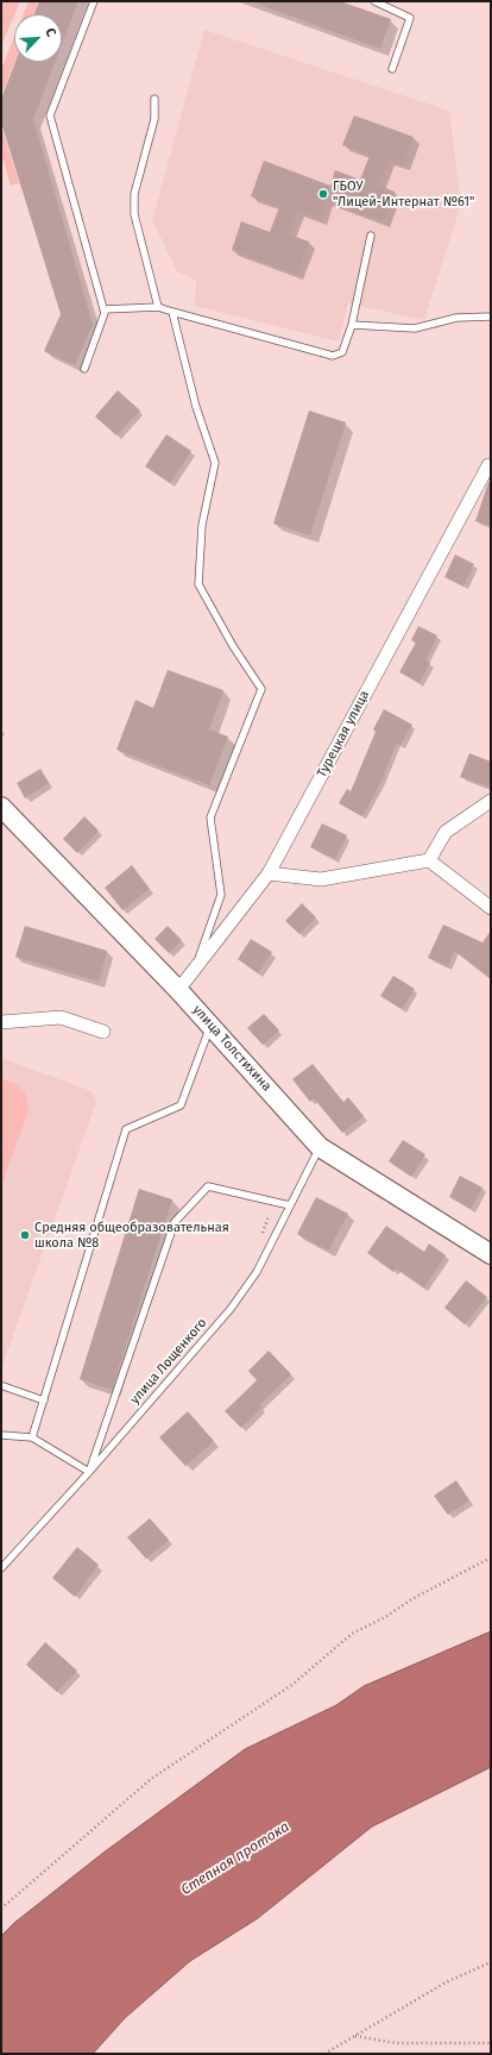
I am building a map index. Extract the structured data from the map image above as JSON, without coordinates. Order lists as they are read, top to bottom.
{
  "streets": {
    "street": ["Турецкая улица", "улица Толстихина"],
    "lane": ["улица Лощенкого"]
  },
  "crossings": [
    ["Турецкая улица", "улица Толстихина"],
    ["улица Толстихина", "улица Лощенкого"]
  ],
  "water": ["Степная протока"],
  "places": ["ГБОУ \"Лицей-Интернат №61\"", "Средняя общеобразовательная школа №8"],
  "north": "top right"
}
